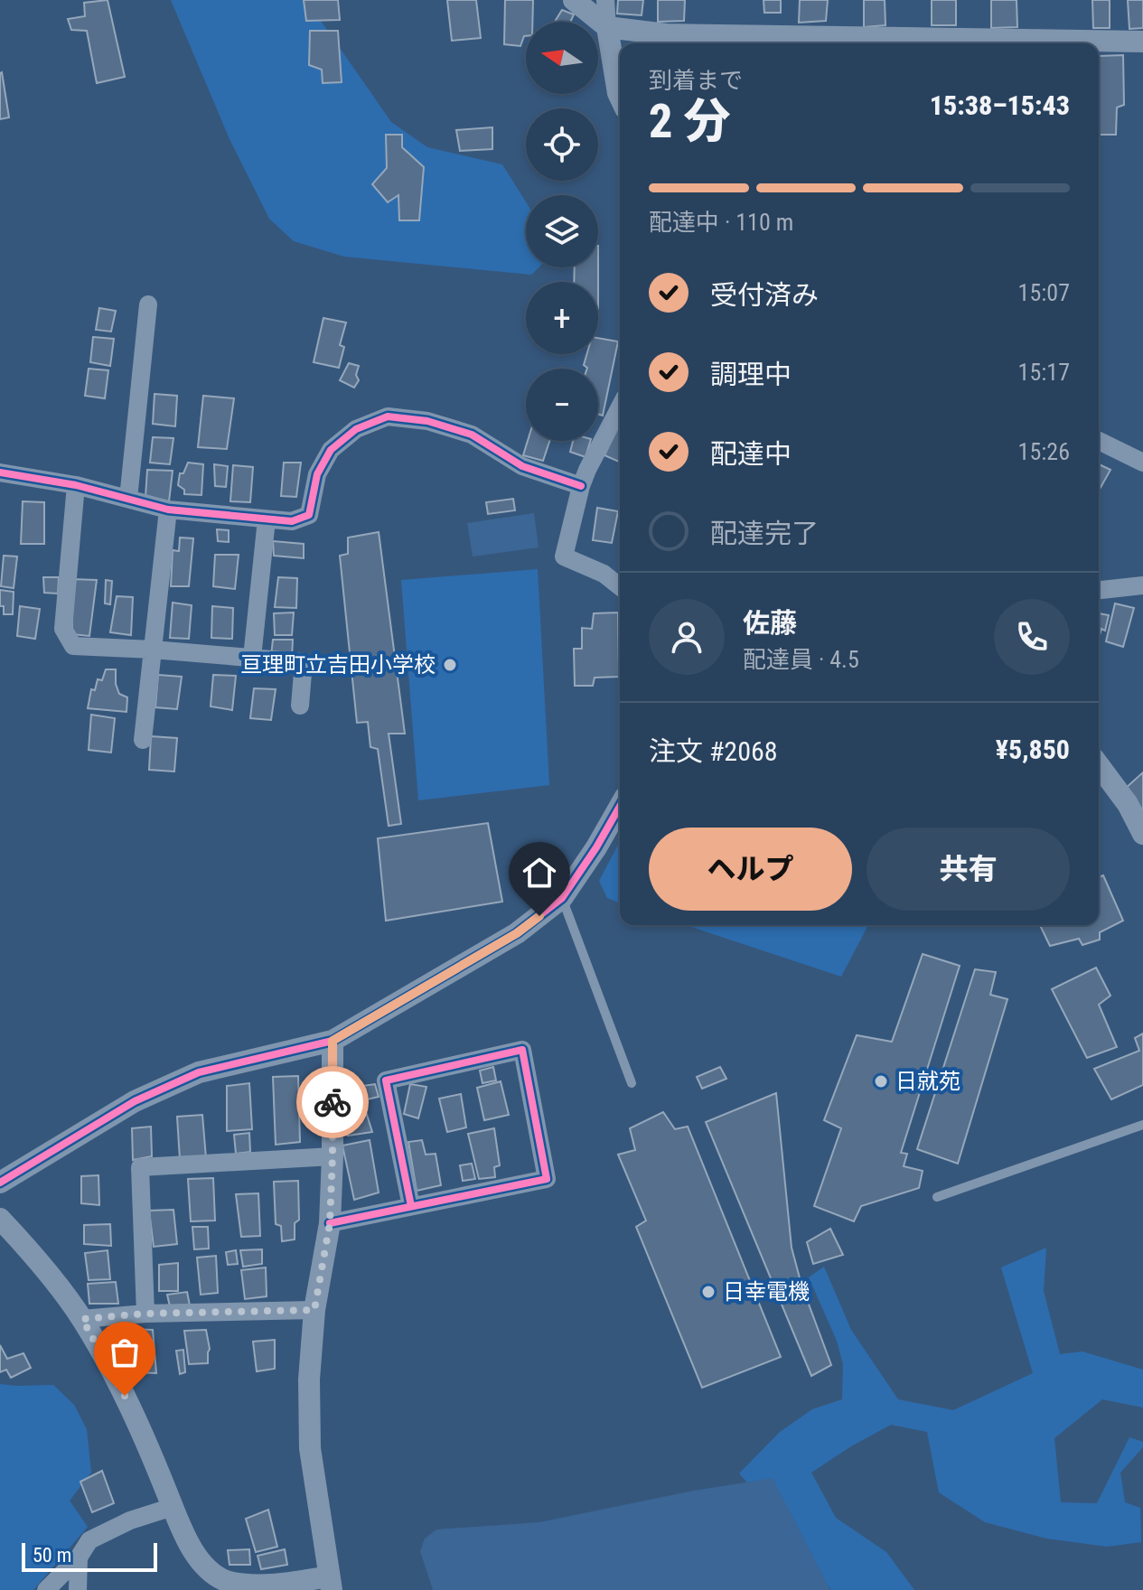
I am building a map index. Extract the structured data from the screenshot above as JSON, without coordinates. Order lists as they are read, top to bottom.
{
  "places": ["亘理町立吉田小学校", "日就苑", "日幸電機"],
  "scale_bar": "50 m",
  "north": "left",
  "page": {
    "map_buttons": ["+", "−"],
    "heading": ["2 分", "到着まで", "15:38–15:43"],
    "panel": [
      "佐藤",
      "配達員 · 4.5",
      "注文 #2068",
      "¥5,850"
    ],
    "bar": "配達中 · 110 m",
    "list": [
      ["受付済み", "15:07"],
      ["調理中", "15:17"],
      ["配達中", "15:26"],
      "配達完了"
    ],
    "buttons": ["ヘルプ", "共有"],
    "scale": "50 m"
  }
}
